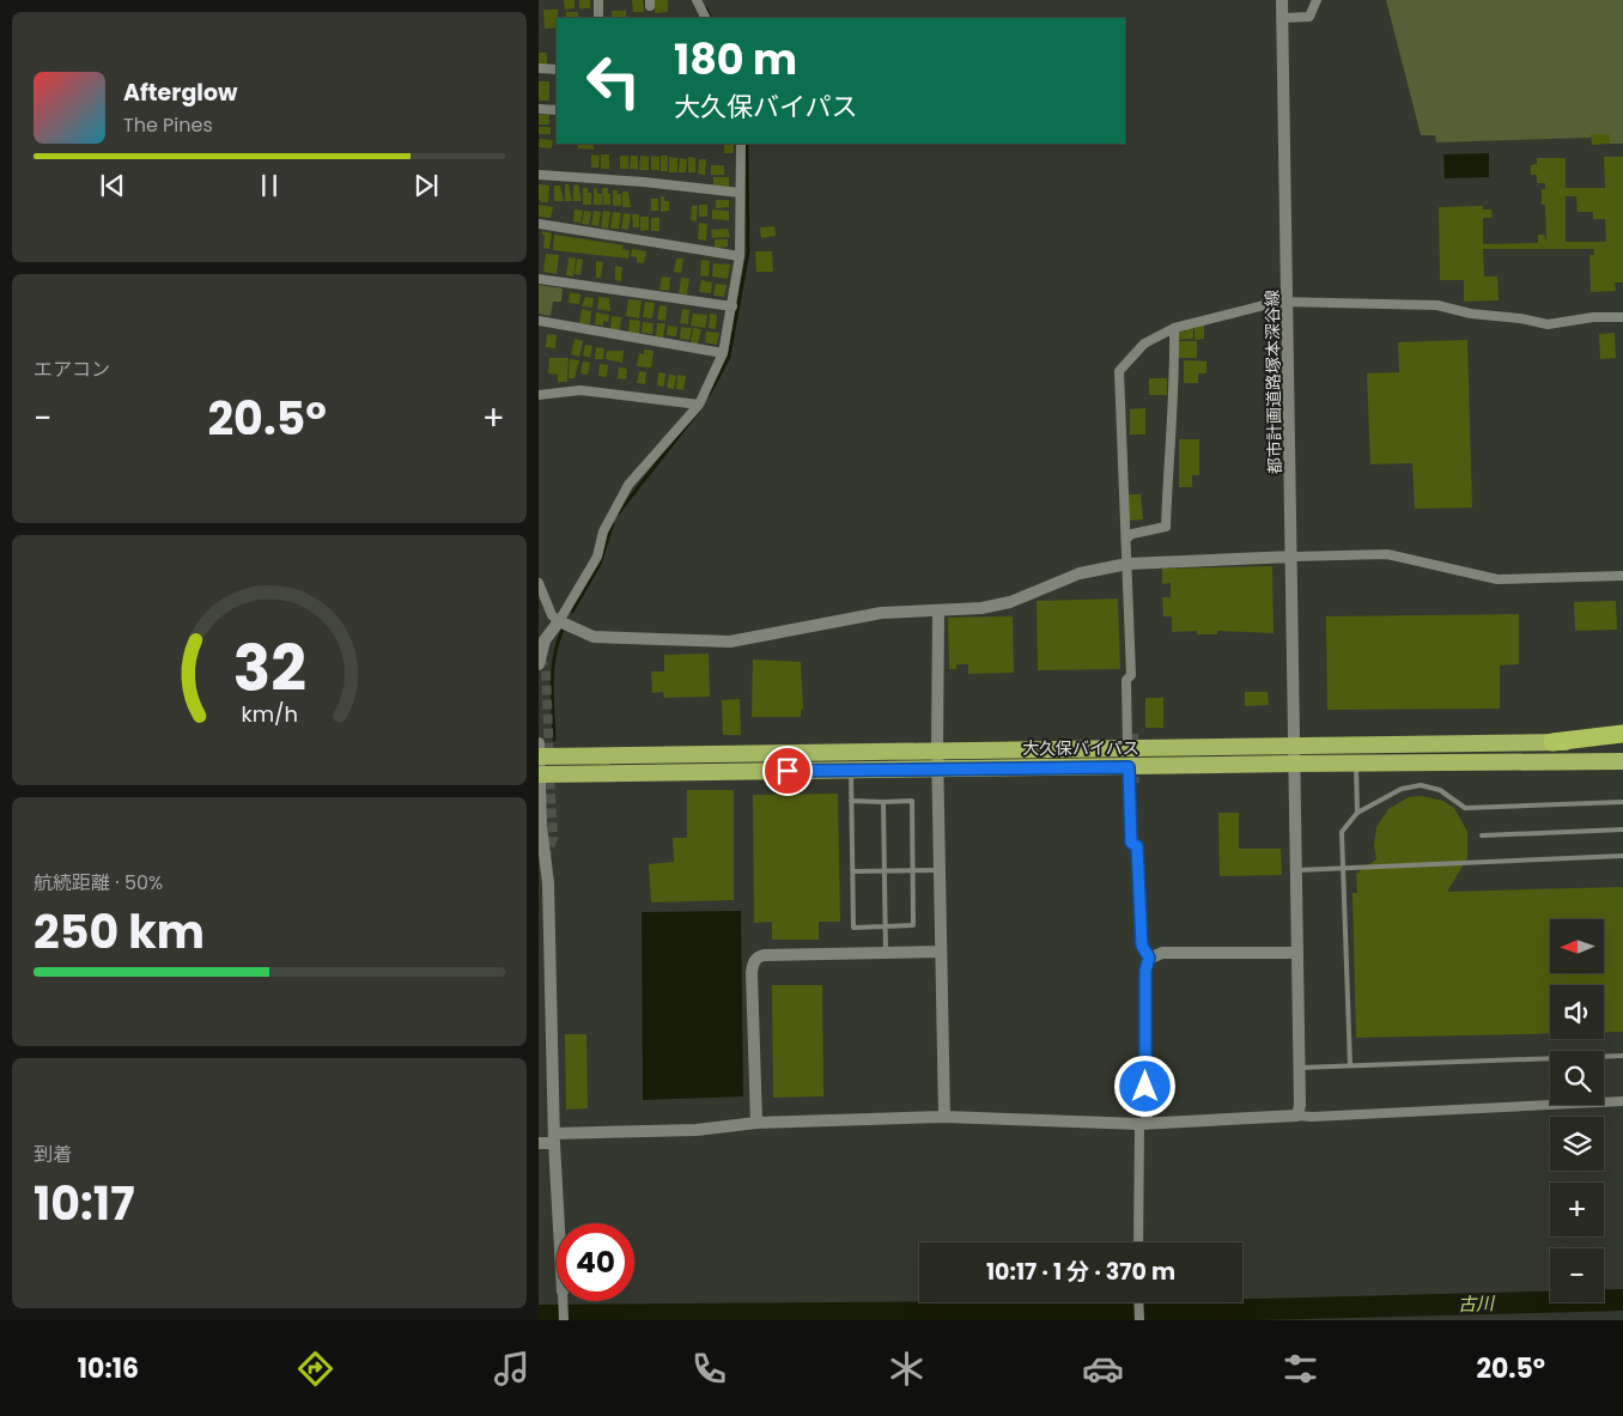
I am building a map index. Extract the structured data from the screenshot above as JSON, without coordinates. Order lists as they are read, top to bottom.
{
  "streets": {
    "highway": ["大久保バイパス"],
    "street": ["都市計画道路塚本深谷線"]
  },
  "crossings": [
    ["都市計画道路塚本深谷線", "大久保バイパス"]
  ],
  "water": ["古川"],
  "north": "left",
  "page": {
    "turn": ["180 m", "大久保バイパス"],
    "song": ["Afterglow", "The Pines"],
    "tile": [
      "エアコン",
      ["航続距離 · 50%", "250 km"],
      ["到着", "10:17"]
    ],
    "heat": ["−", "20.5°", "+"],
    "map_buttons": ["+", "−"],
    "limit": "40",
    "trip": "10:17 · 1 分 · 370 m",
    "tabs": ["10:16", "20.5°"],
    "gauge": ["32", "km/h"]
  }
}
